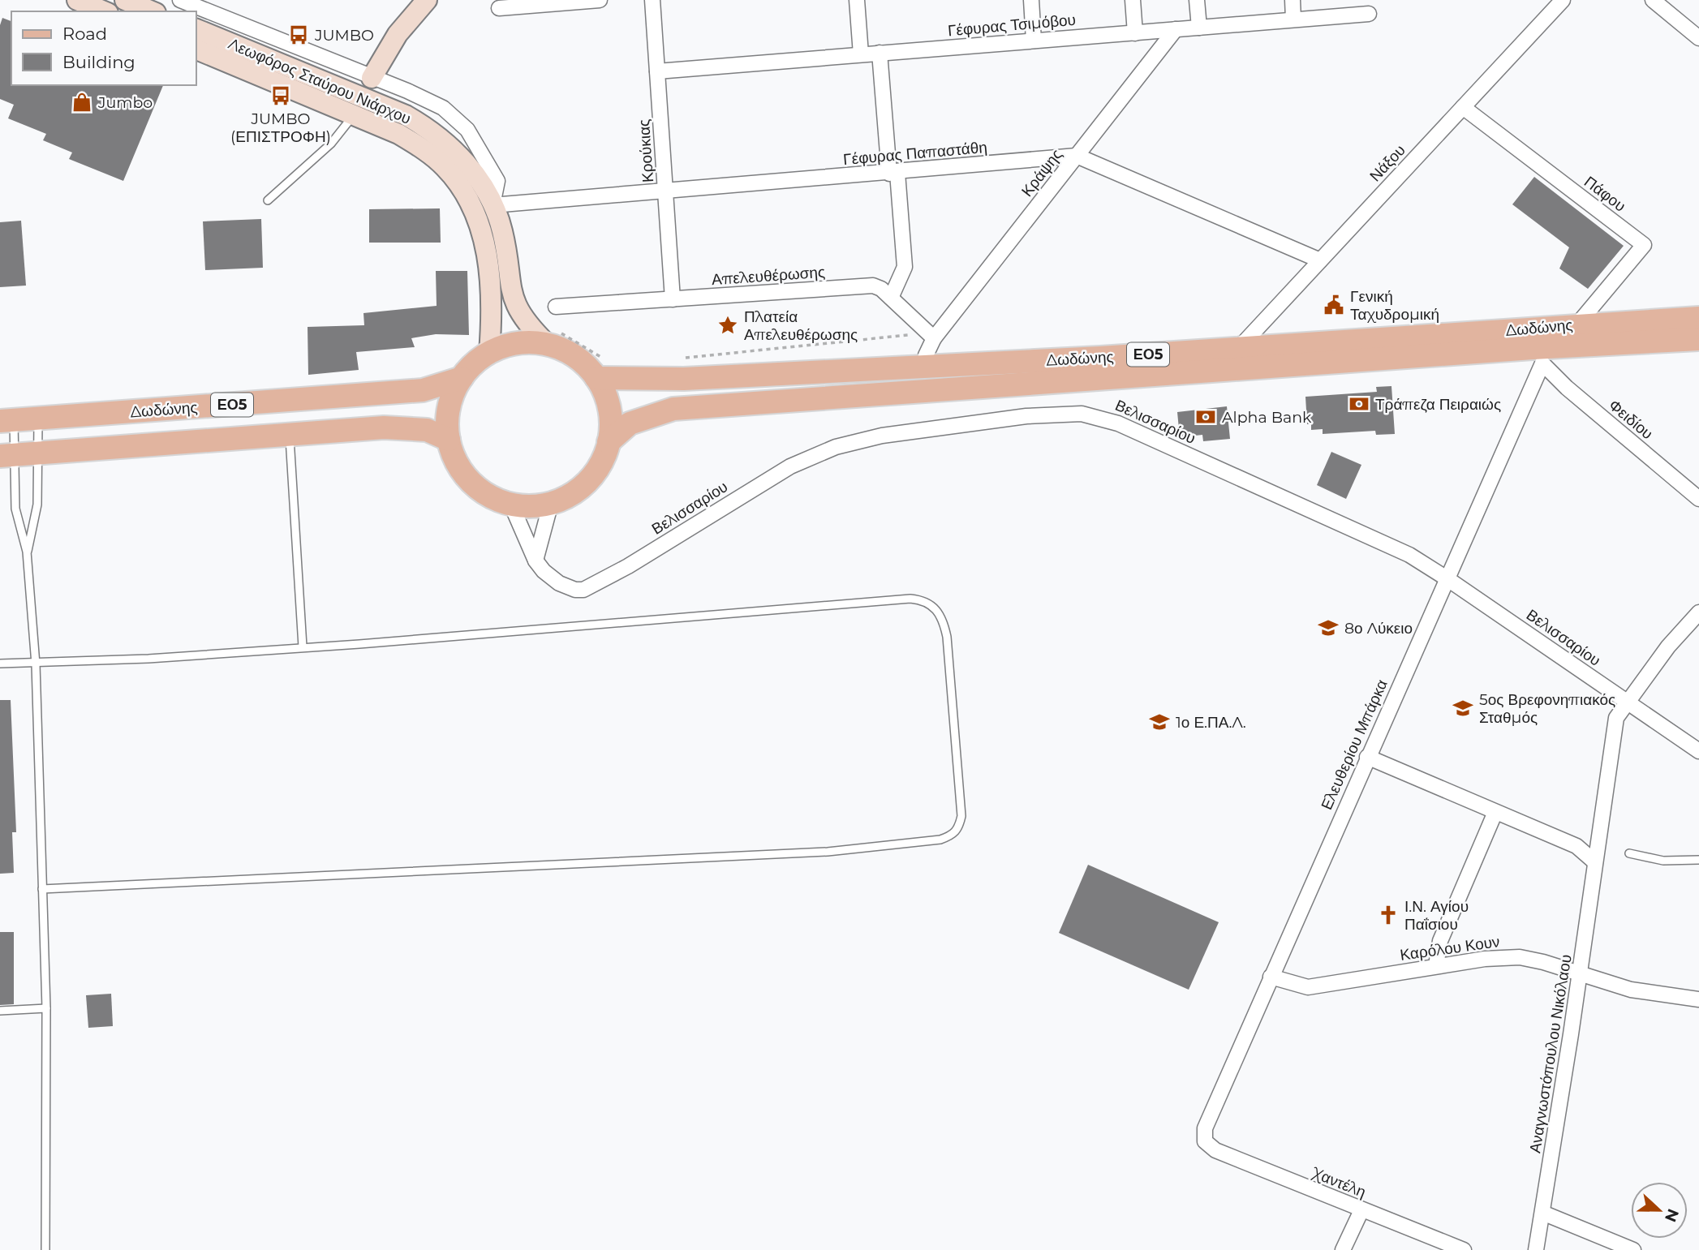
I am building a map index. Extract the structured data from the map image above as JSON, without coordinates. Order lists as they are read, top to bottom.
{
  "streets": {
    "main road": ["Λεωφόρος Σταύρου Νιάρχου", "Δωδώνης", "ΕΟ5"],
    "street": [
      "Γέφυρας Τσιμόβου",
      "Κρούκιας",
      "Γέφυρας Παπαστάθη",
      "Νάξου",
      "Κράψης",
      "Πάφου",
      "Απελευθέρωσης",
      "Φειδίου",
      "Βελισσαρίου",
      "Ελευθερίου Μπάρκα",
      "Καρόλου Κουν",
      "Αναγνωστόπουλου Νικόλαου",
      "Χαντέλη"
    ]
  },
  "crossings": [
    ["Γέφυρας Τσιμόβου", "Κρούκιας"],
    ["Γέφυρας Τσιμόβου", "Κράψης"],
    ["Λεωφόρος Σταύρου Νιάρχου", "Γέφυρας Παπαστάθη"],
    ["Λεωφόρος Σταύρου Νιάρχου", "Δωδώνης"],
    ["Λεωφόρος Σταύρου Νιάρχου", "ΕΟ5"],
    ["Λεωφόρος Σταύρου Νιάρχου", "Βελισσαρίου"],
    ["Κρούκιας", "Γέφυρας Παπαστάθη"],
    ["Κρούκιας", "Απελευθέρωσης"],
    ["Γέφυρας Παπαστάθη", "Νάξου"],
    ["Γέφυρας Παπαστάθη", "Κράψης"],
    ["Νάξου", "Πάφου"],
    ["Νάξου", "Δωδώνης"],
    ["Κράψης", "Απελευθέρωσης"],
    ["Πάφου", "Δωδώνης"],
    ["Δωδώνης", "ΕΟ5"],
    ["Δωδώνης", "Φειδίου"],
    ["Δωδώνης", "Βελισσαρίου"],
    ["Δωδώνης", "Ελευθερίου Μπάρκα"],
    ["ΕΟ5", "Βελισσαρίου"],
    ["Φειδίου", "Ελευθερίου Μπάρκα"],
    ["Βελισσαρίου", "Ελευθερίου Μπάρκα"],
    ["Βελισσαρίου", "Αναγνωστόπουλου Νικόλαου"],
    ["Ελευθερίου Μπάρκα", "Καρόλου Κουν"],
    ["Ελευθερίου Μπάρκα", "Χαντέλη"],
    ["Καρόλου Κουν", "Αναγνωστόπουλου Νικόλαου"]
  ],
  "places": {
    "bus stop": ["JUMBO", "JUMBO (ΕΠΙΣΤΡΟΦΗ)"],
    "shop": ["Jumbo"],
    "public building": ["Γενική Ταχυδρομική"],
    "place": ["Πλατεία Απελευθέρωσης"],
    "bank": ["Τράπεζα Πειραιώς", "Alpha Bank"],
    "school or university": ["8ο Λύκειο", "5ος Βρεφονηπιακός Σταθμός", "1ο Ε.ΠΑ.Λ."],
    "church": ["Ι.Ν. Αγίου Παΐσιου"]
  },
  "legend": ["Road", "Building"],
  "north": "right"
}
